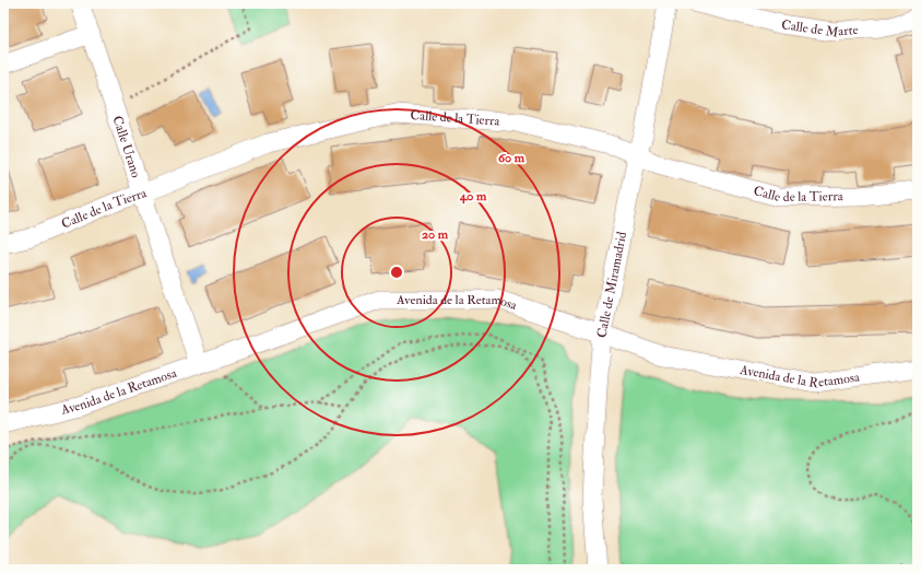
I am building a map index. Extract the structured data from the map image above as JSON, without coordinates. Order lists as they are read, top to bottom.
{
  "streets": {
    "street": [
      "Calle de Marte",
      "Calle de la Tierra",
      "Calle Urano",
      "Calle de Miramadrid",
      "Avenida de la Retamosa"
    ]
  },
  "crossings": [
    ["Calle de la Tierra", "Calle Urano"],
    ["Calle de la Tierra", "Calle de Miramadrid"],
    ["Calle Urano", "Avenida de la Retamosa"],
    ["Calle de Miramadrid", "Avenida de la Retamosa"]
  ],
  "rings": ["60 m", "40 m", "20 m"]
}
